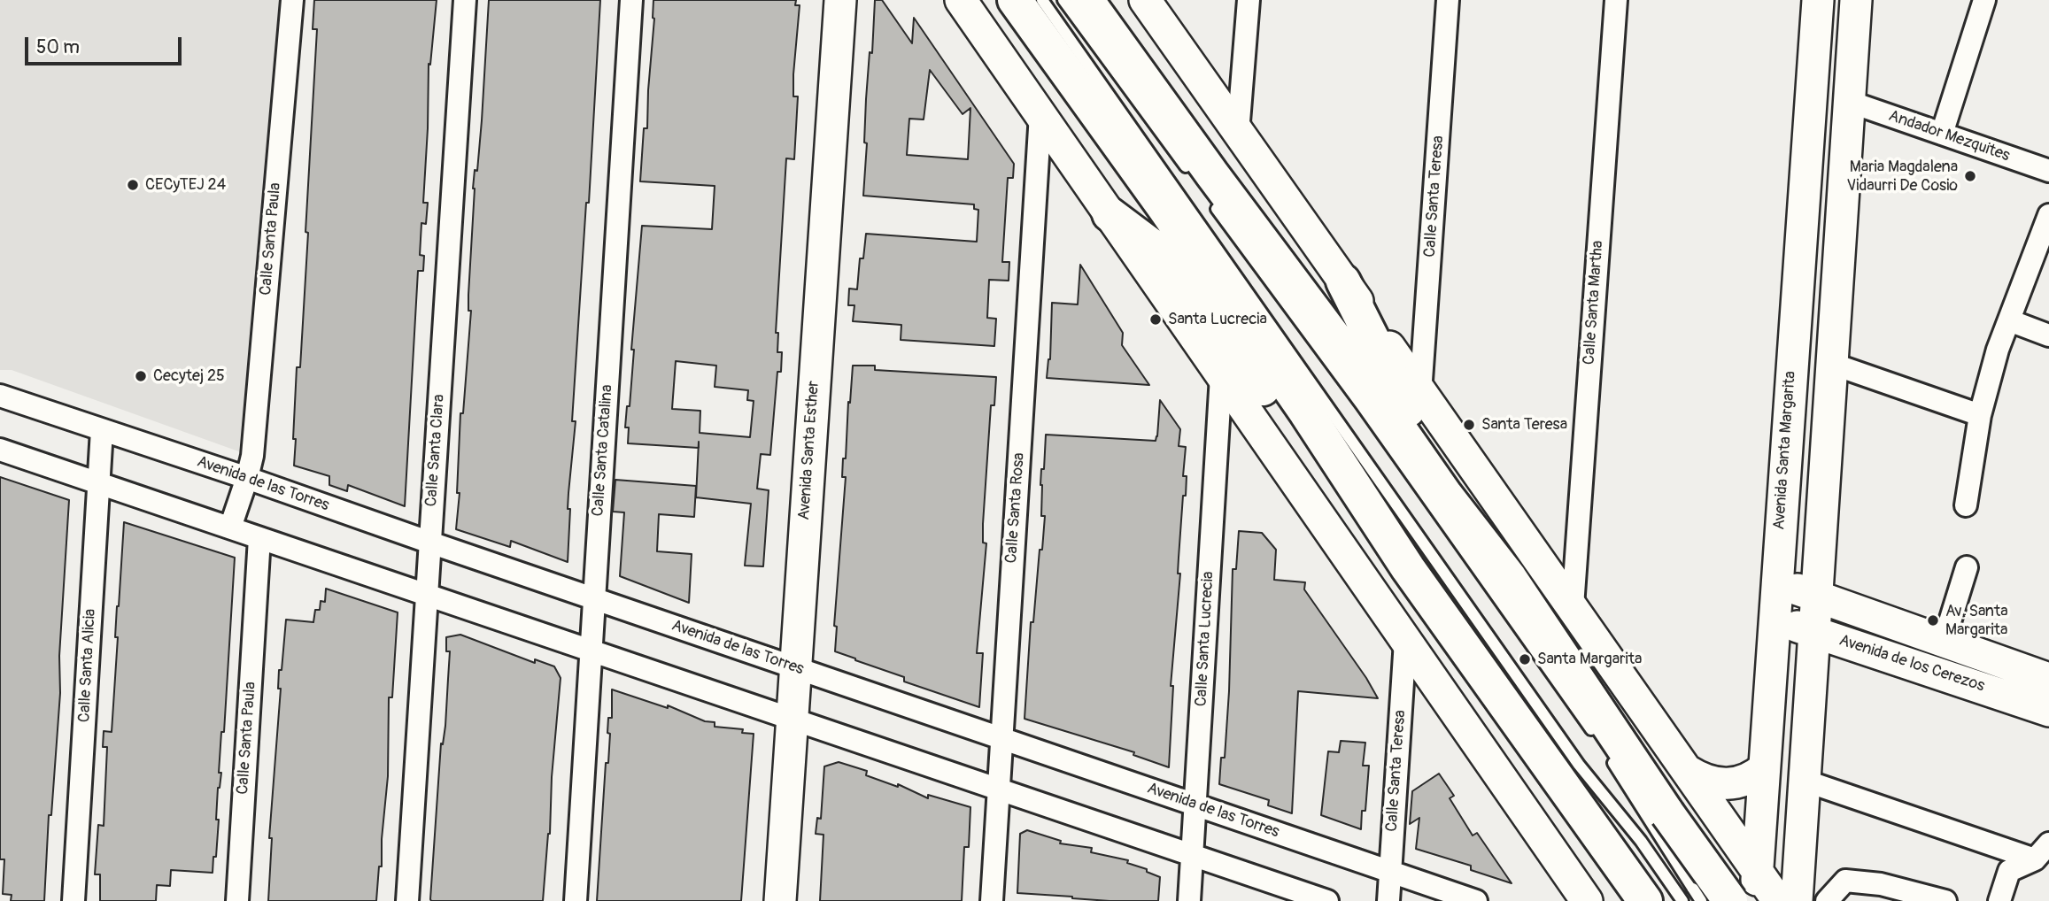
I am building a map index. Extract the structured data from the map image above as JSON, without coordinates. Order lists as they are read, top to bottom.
{
  "streets": {
    "main road": ["Avenida Santa Esther", "Avenida Santa Margarita", "Avenida de los Cerezos"],
    "street": [
      "Andador Mezquites",
      "Calle Santa Teresa",
      "Calle Santa Paula",
      "Calle Santa Martha",
      "Calle Santa Clara",
      "Calle Santa Catalina",
      "Avenida de las Torres",
      "Calle Santa Rosa",
      "Calle Santa Lucrecia",
      "Calle Santa Alicia"
    ]
  },
  "crossings": [
    ["Calle Santa Teresa", "Avenida de las Torres"],
    ["Calle Santa Paula", "Avenida de las Torres"],
    ["Calle Santa Clara", "Avenida de las Torres"],
    ["Calle Santa Catalina", "Avenida de las Torres"],
    ["Avenida Santa Esther", "Avenida de las Torres"],
    ["Avenida Santa Margarita", "Avenida de los Cerezos"],
    ["Avenida de las Torres", "Calle Santa Rosa"],
    ["Avenida de las Torres", "Calle Santa Lucrecia"],
    ["Avenida de las Torres", "Calle Santa Alicia"]
  ],
  "places": [
    "Maria Magdalena Vidaurri De Cosio",
    "CECyTEJ 24",
    "Santa Lucrecia",
    "Cecytej 25",
    "Santa Teresa",
    "Av. Santa Margarita",
    "Santa Margarita"
  ],
  "scale_bar": "50 m"
}
